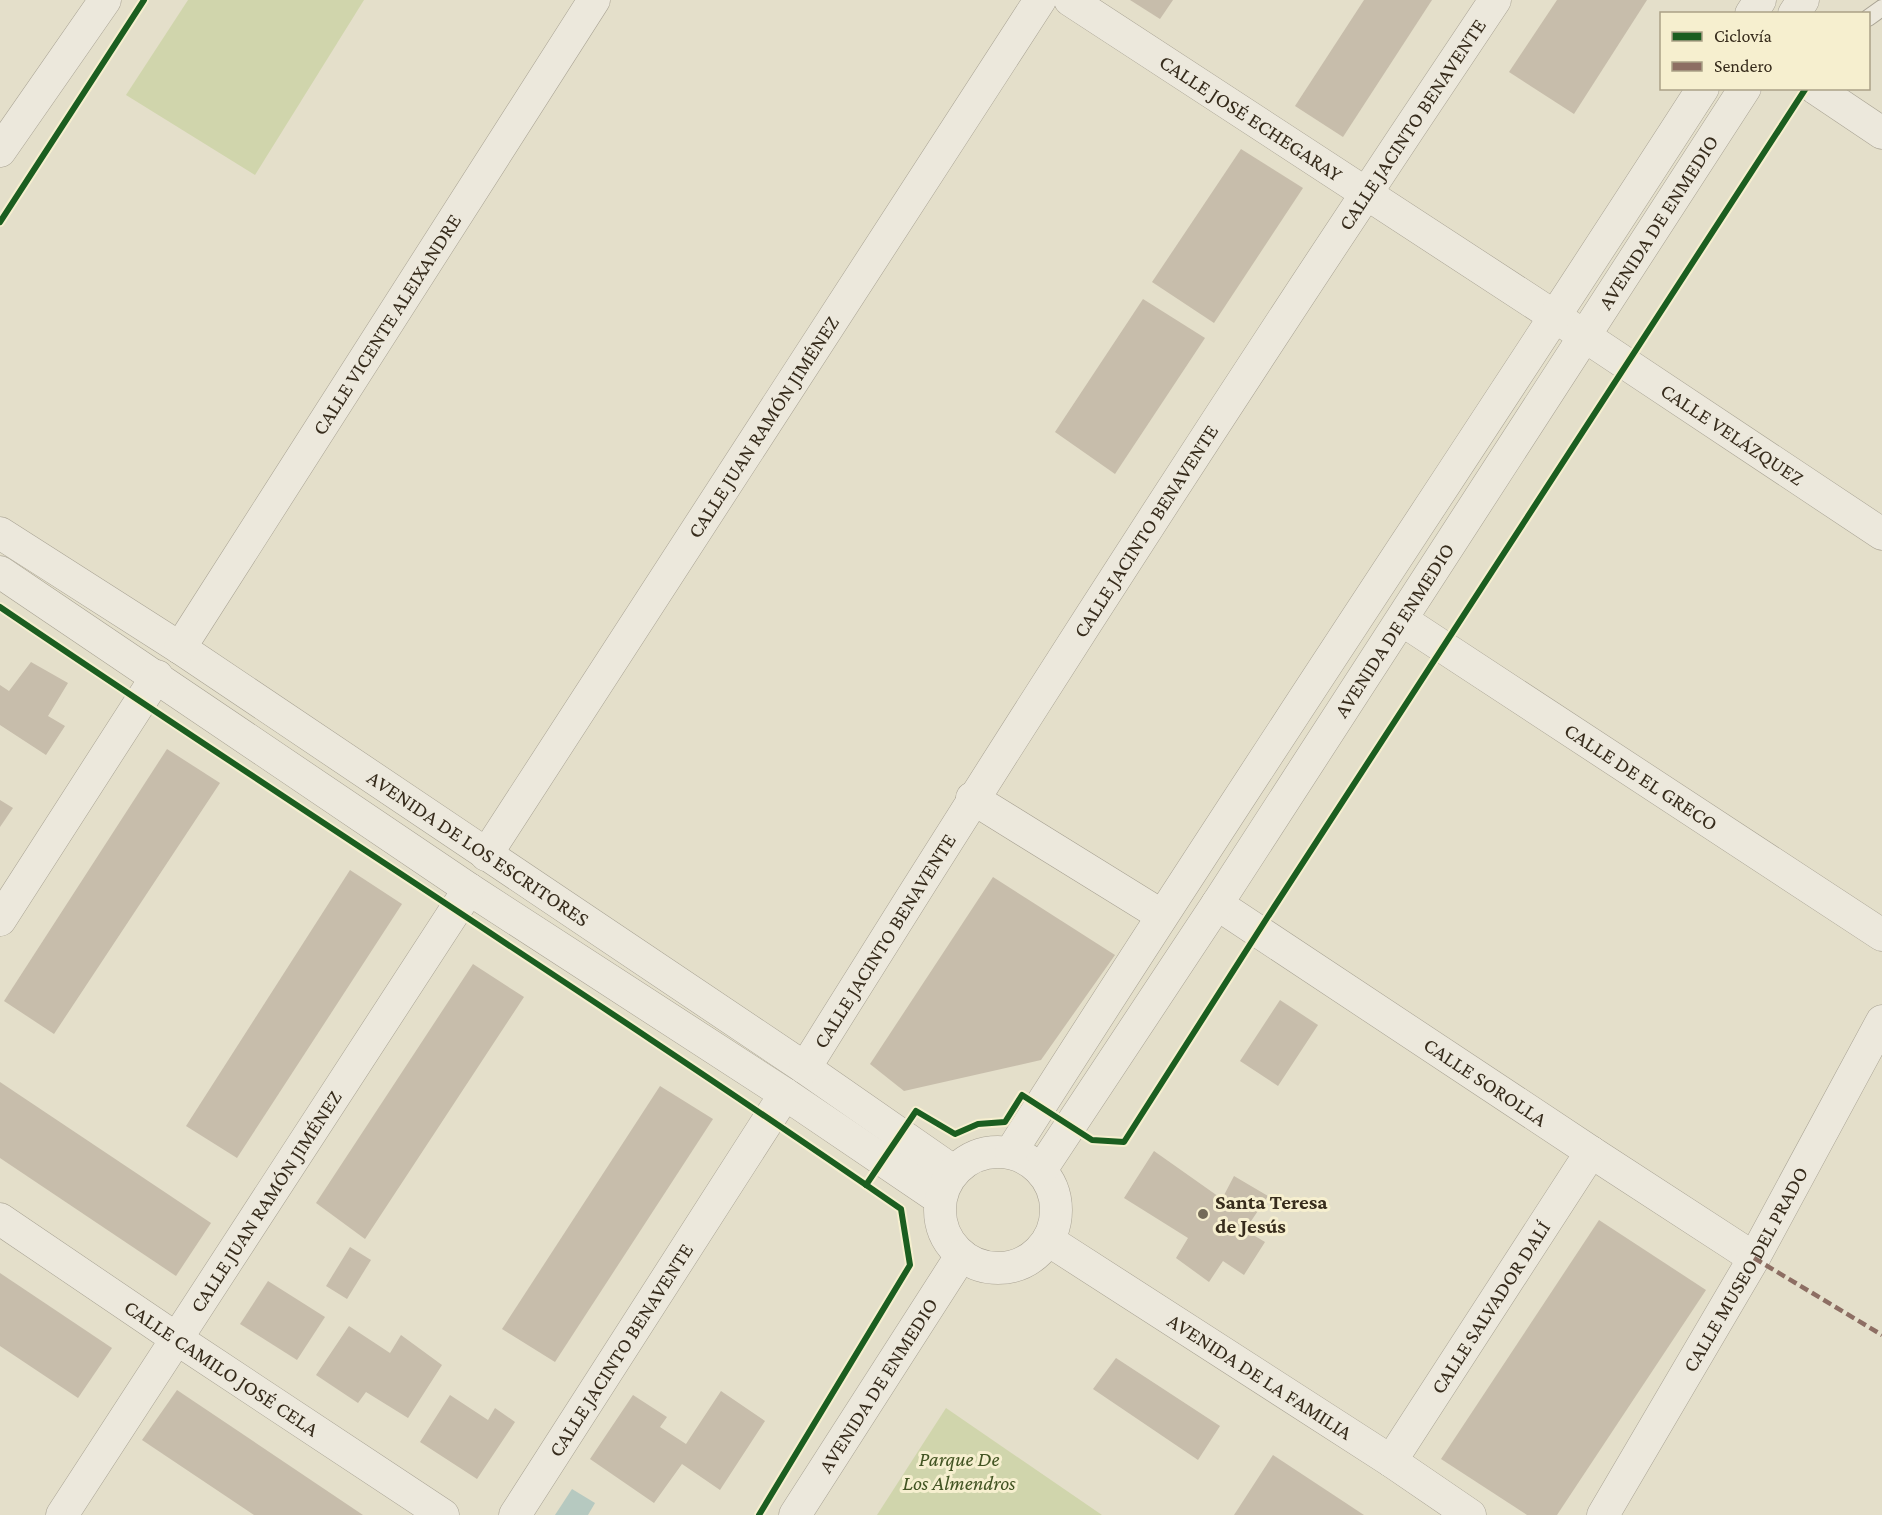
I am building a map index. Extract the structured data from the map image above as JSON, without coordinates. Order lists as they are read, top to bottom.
{
  "streets": {
    "street": [
      "CALLE JOSÉ ECHEGARAY",
      "CALLE JACINTO BENAVENTE",
      "AVENIDA DE ENMEDIO",
      "CALLE VICENTE ALEIXANDRE",
      "CALLE JUAN RAMÓN JIMÉNEZ",
      "CALLE VELÁZQUEZ",
      "CALLE DE EL GRECO",
      "AVENIDA DE LOS ESCRITORES",
      "CALLE SOROLLA",
      "CALLE MUSEO DEL PRADO",
      "CALLE SALVADOR DALÍ",
      "CALLE CAMILO JOSÉ CELA",
      "AVENIDA DE LA FAMILIA"
    ]
  },
  "crossings": [
    ["CALLE JOSÉ ECHEGARAY", "CALLE JACINTO BENAVENTE"],
    ["CALLE JOSÉ ECHEGARAY", "AVENIDA DE ENMEDIO"],
    ["CALLE JOSÉ ECHEGARAY", "CALLE VELÁZQUEZ"],
    ["CALLE JACINTO BENAVENTE", "AVENIDA DE LOS ESCRITORES"],
    ["AVENIDA DE ENMEDIO", "CALLE VELÁZQUEZ"],
    ["AVENIDA DE ENMEDIO", "CALLE DE EL GRECO"],
    ["AVENIDA DE ENMEDIO", "AVENIDA DE LOS ESCRITORES"],
    ["AVENIDA DE ENMEDIO", "CALLE SOROLLA"],
    ["AVENIDA DE ENMEDIO", "AVENIDA DE LA FAMILIA"],
    ["CALLE VICENTE ALEIXANDRE", "AVENIDA DE LOS ESCRITORES"],
    ["CALLE JUAN RAMÓN JIMÉNEZ", "AVENIDA DE LOS ESCRITORES"],
    ["CALLE JUAN RAMÓN JIMÉNEZ", "CALLE CAMILO JOSÉ CELA"],
    ["AVENIDA DE LOS ESCRITORES", "AVENIDA DE LA FAMILIA"],
    ["CALLE SOROLLA", "CALLE MUSEO DEL PRADO"],
    ["CALLE SOROLLA", "CALLE SALVADOR DALÍ"],
    ["CALLE SALVADOR DALÍ", "AVENIDA DE LA FAMILIA"]
  ],
  "parks": ["Parque De Los Almendros"],
  "places": ["Santa Teresa de Jesús"],
  "legend": ["Ciclovía", "Sendero"]
}
